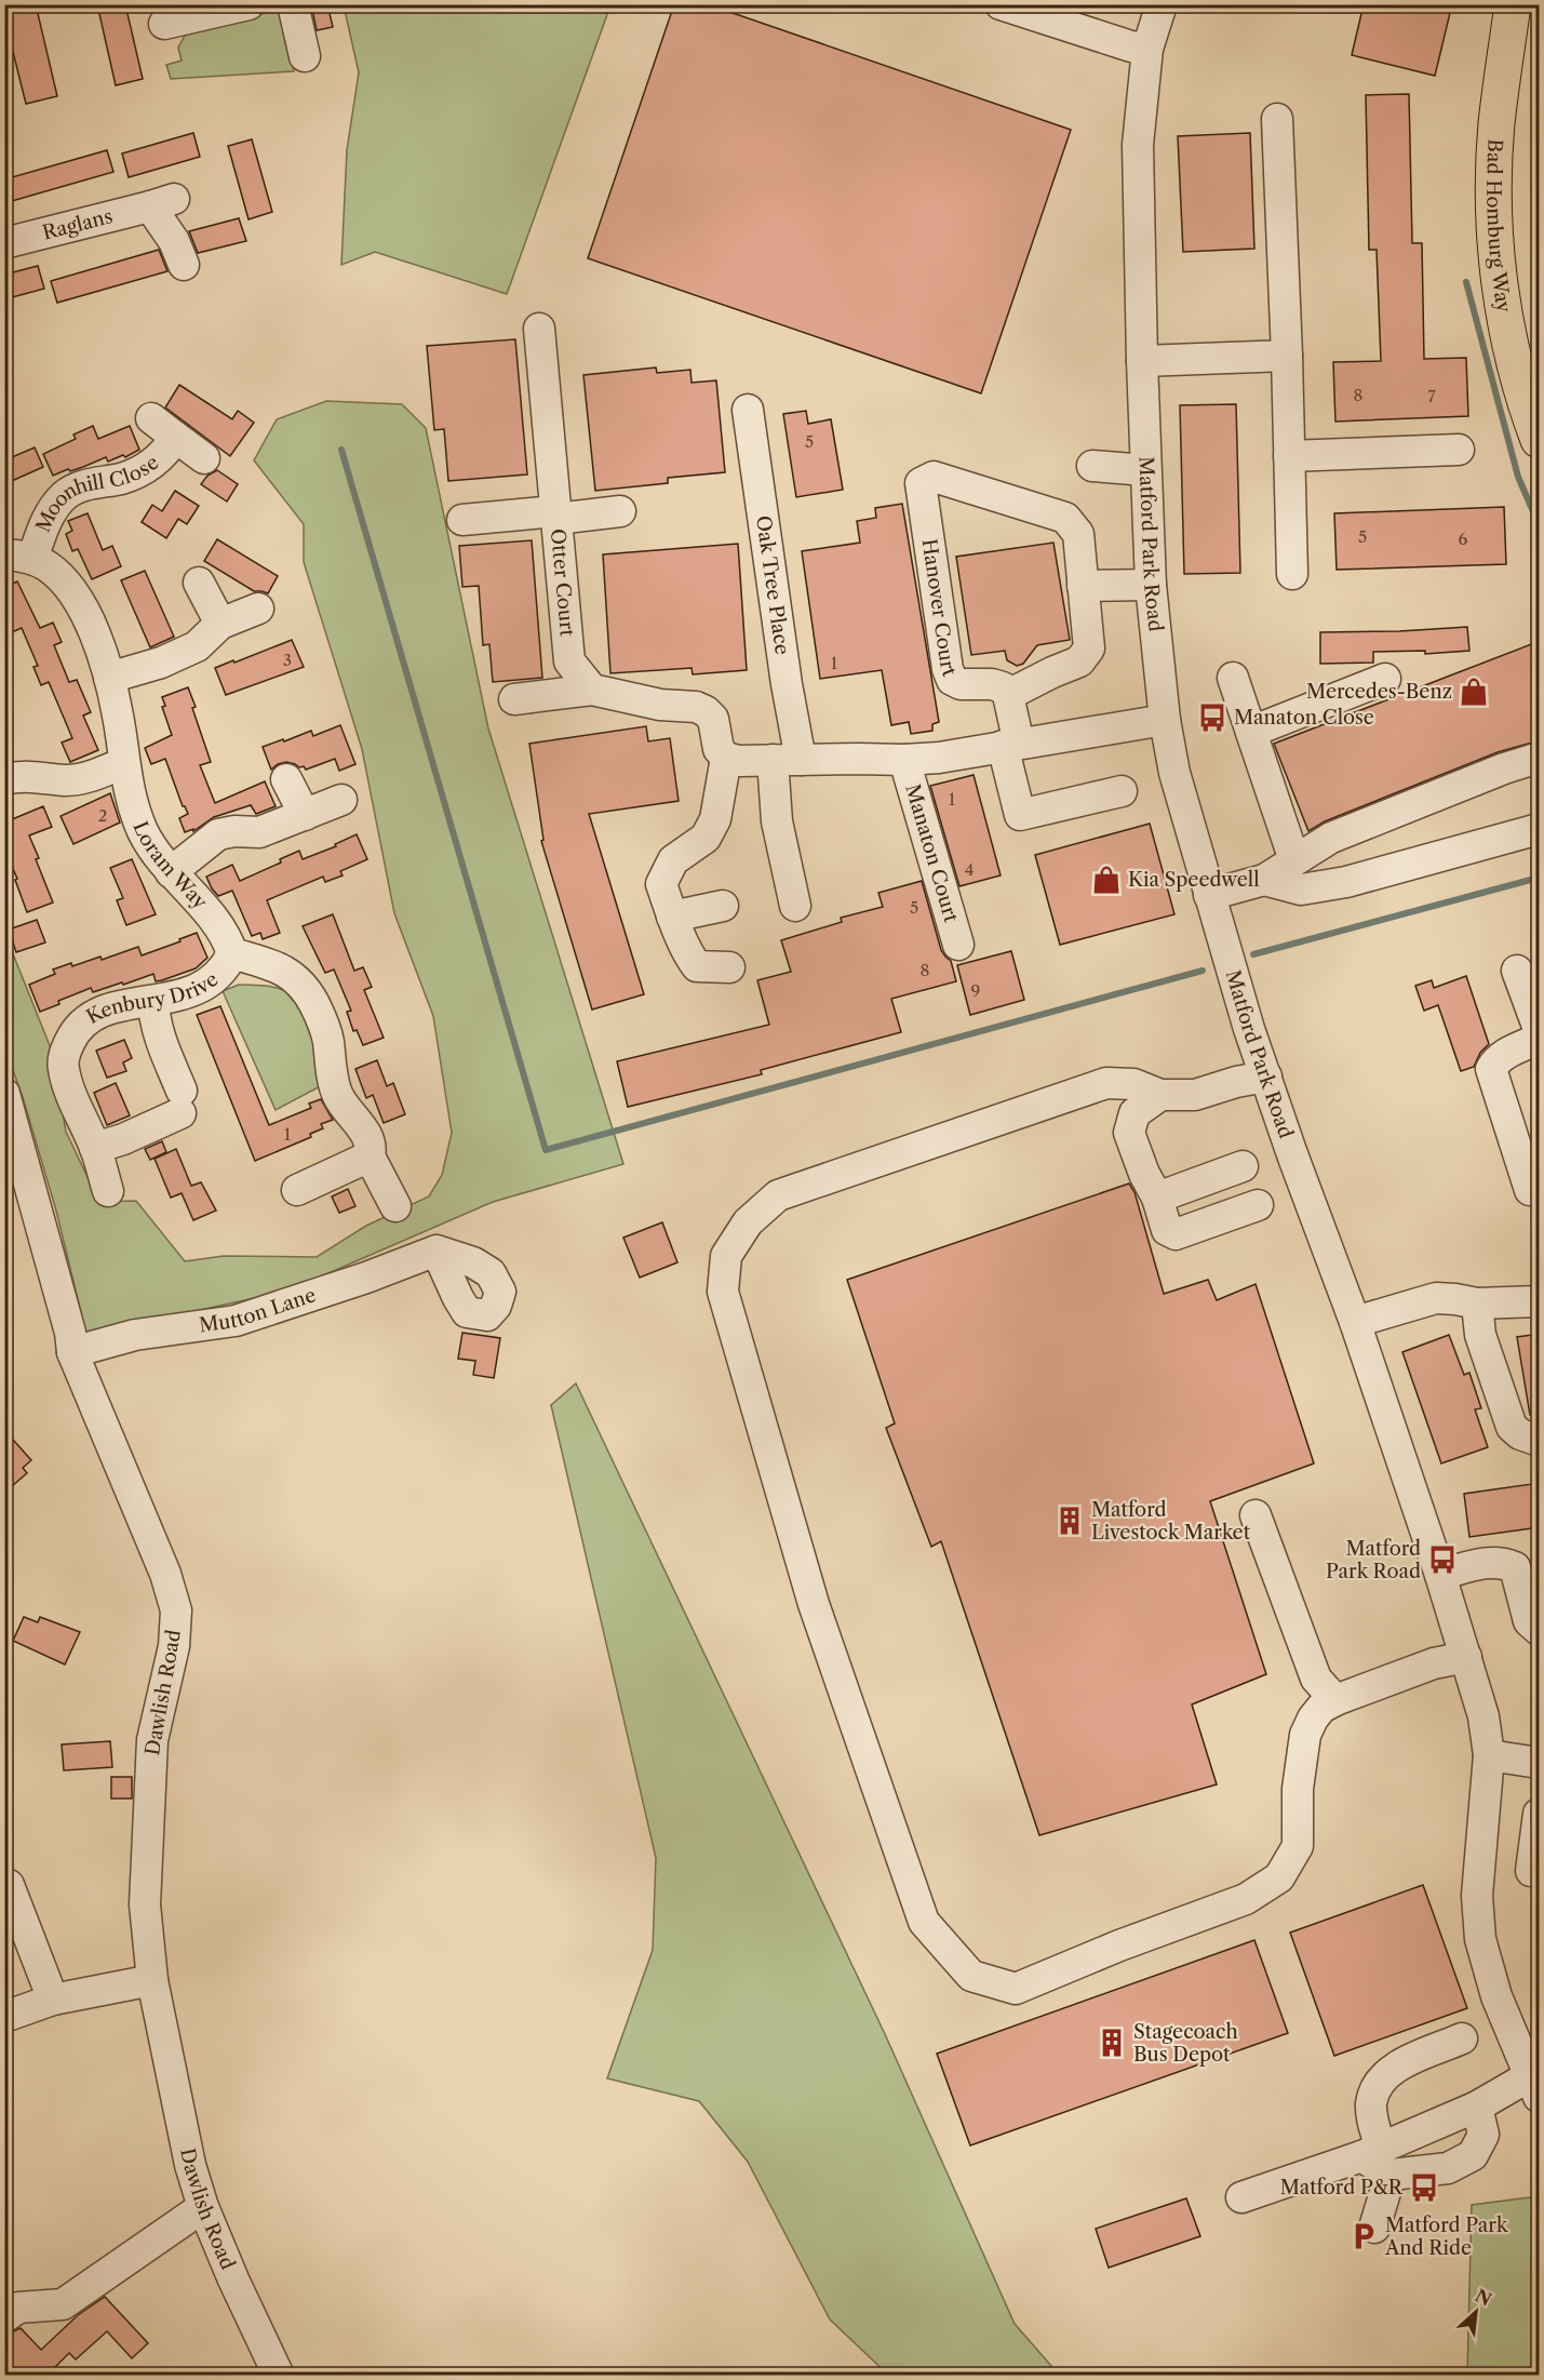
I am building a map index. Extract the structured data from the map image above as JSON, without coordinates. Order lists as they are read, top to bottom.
{
  "streets": {
    "main road": ["Bad Homburg Way"],
    "street": [
      "Raglans",
      "Moonhill Close",
      "Matford Park Road",
      "Otter Court",
      "Oak Tree Place",
      "Hanover Court",
      "Manaton Court",
      "Loram Way",
      "Kenbury Drive",
      "Mutton Lane",
      "Dawlish Road"
    ]
  },
  "crossings": [
    ["Moonhill Close", "Loram Way"],
    ["Loram Way", "Kenbury Drive"],
    ["Mutton Lane", "Dawlish Road"]
  ],
  "places": {
    "shop": ["Mercedes-Benz", "Kia Speedwell"],
    "bus stop": ["Manaton Close", "Matford Park Road", "Matford P&R"],
    "building": ["Matford Livestock Market", "Stagecoach Bus Depot"],
    "parking": ["Matford Park And Ride"]
  },
  "house_numbers": [
    "8",
    "7",
    "5",
    "5",
    "6",
    "3",
    "1",
    "1",
    "2",
    "4",
    "5",
    "8",
    "9",
    "1"
  ],
  "north": "top right"
}
